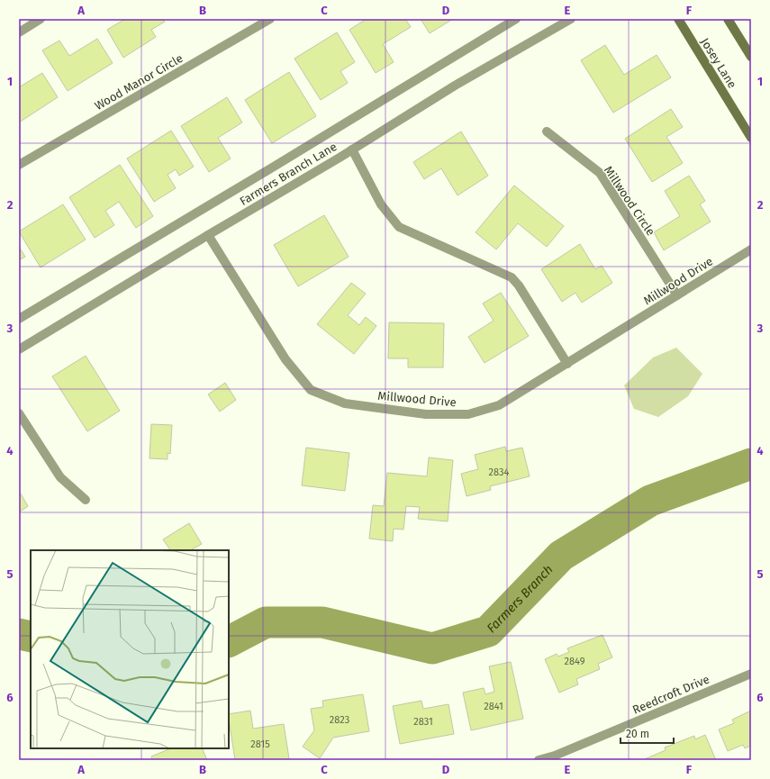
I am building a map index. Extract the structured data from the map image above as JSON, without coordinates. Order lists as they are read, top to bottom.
{
  "streets": {
    "main road": ["Josey Lane"],
    "street": [
      "Wood Manor Circle",
      "Farmers Branch Lane",
      "Millwood Circle",
      "Millwood Drive",
      "Reedcroft Drive"
    ]
  },
  "crossings": [
    ["Farmers Branch Lane", "Millwood Drive"],
    ["Millwood Circle", "Millwood Drive"]
  ],
  "water": ["Farmers Branch"],
  "house_numbers": [
    "2834",
    "2849",
    "2841",
    "2823",
    "2831",
    "2815"
  ],
  "scale_bar": "20 m",
  "grid": {
    "columns": [
      "A",
      "B",
      "C",
      "D",
      "E",
      "F"
    ],
    "rows": [
      "1",
      "2",
      "3",
      "4",
      "5",
      "6"
    ]
  }
}
